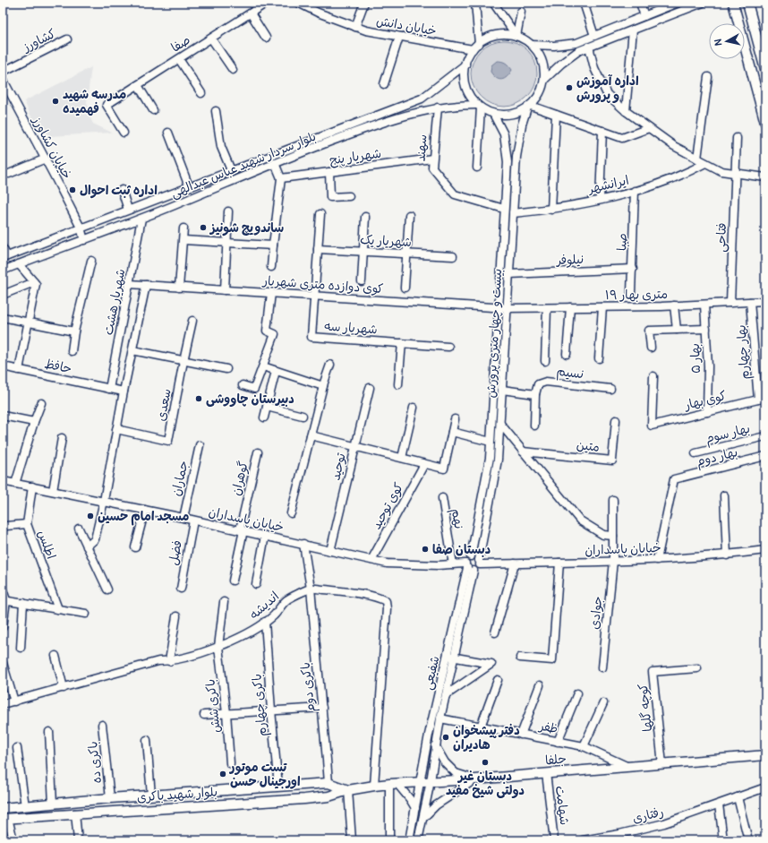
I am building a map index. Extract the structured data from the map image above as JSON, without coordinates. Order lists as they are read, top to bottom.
{
  "streets": {
    "main road": ["جلفا", "بلوار شهید باکری"],
    "street": [
      "خیابان دانش",
      "کشاورز",
      "صفا",
      "خیابان کشاورز",
      "سهند",
      "شهریار پنج",
      "بلوار سردار شهید عباس عبدالهی",
      "ایرانشهر",
      "فتاحی",
      "شهریار یک",
      "صبا",
      "نیلوفر",
      "کوی دوازده متری شهریار",
      "۱۹ متری بهار",
      "شهریار هشت",
      "شهریار سه",
      "بیست و چهار متری پرورش",
      "بهار چهارم",
      "بهار ۵",
      "حافظ",
      "نسیم",
      "کوی بهار",
      "سعدی",
      "بهار سوم",
      "متین",
      "بهار دوم",
      "توحید",
      "جماران",
      "گوهران",
      "کوی توحید",
      "نهم",
      "خیابان پاسداران",
      "اطلس",
      "فضل",
      "اندیشه",
      "جوادی",
      "شفیعی",
      "باکری دوم",
      "باکری چهارم",
      "باکری شش",
      "کوچه گلها",
      "ظفر",
      "باکری ده",
      "شهامت",
      "رفتاری"
    ]
  },
  "crossings": [
    ["خیابان دانش", "بلوار سردار شهید عباس عبدالهی"],
    ["خیابان دانش", "بیست و چهار متری پرورش"],
    ["خیابان کشاورز", "بلوار سردار شهید عباس عبدالهی"],
    ["سهند", "شهریار پنج"],
    ["سهند", "بلوار سردار شهید عباس عبدالهی"],
    ["سهند", "بیست و چهار متری پرورش"],
    ["بلوار سردار شهید عباس عبدالهی", "شهریار هشت"],
    ["بلوار سردار شهید عباس عبدالهی", "بیست و چهار متری پرورش"],
    ["ایرانشهر", "صبا"],
    ["ایرانشهر", "بیست و چهار متری پرورش"],
    ["فتاحی", "۱۹ متری بهار"],
    ["شهریار یک", "شهریار سه"],
    ["صبا", "نیلوفر"],
    ["نیلوفر", "بیست و چهار متری پرورش"],
    ["کوی دوازده متری شهریار", "۱۹ متری بهار"],
    ["کوی دوازده متری شهریار", "شهریار هشت"],
    ["کوی دوازده متری شهریار", "شهریار سه"],
    ["کوی دوازده متری شهریار", "بیست و چهار متری پرورش"],
    ["۱۹ متری بهار", "بیست و چهار متری پرورش"],
    ["۱۹ متری بهار", "بهار چهارم"],
    ["۱۹ متری بهار", "بهار ۵"],
    ["شهریار هشت", "حافظ"],
    ["بیست و چهار متری پرورش", "خیابان پاسداران"],
    ["بیست و چهار متری پرورش", "شفیعی"],
    ["بهار چهارم", "کوی بهار"],
    ["بهار ۵", "کوی بهار"],
    ["بهار دوم", "خیابان پاسداران"],
    ["توحید", "خیابان پاسداران"],
    ["جماران", "خیابان پاسداران"],
    ["گوهران", "خیابان پاسداران"],
    ["کوی توحید", "خیابان پاسداران"],
    ["نهم", "خیابان پاسداران"],
    ["خیابان پاسداران", "اطلس"],
    ["خیابان پاسداران", "فضل"],
    ["خیابان پاسداران", "جوادی"],
    ["خیابان پاسداران", "شفیعی"],
    ["خیابان پاسداران", "باکری دوم"],
    ["اندیشه", "باکری دوم"],
    ["اندیشه", "باکری چهارم"],
    ["اندیشه", "باکری شش"],
    ["شفیعی", "ظفر"],
    ["شفیعی", "جلفا"],
    ["باکری دوم", "بلوار شهید باکری"],
    ["باکری چهارم", "بلوار شهید باکری"],
    ["کوچه گلها", "جلفا"],
    ["ظفر", "جلفا"],
    ["جلفا", "بلوار شهید باکری"],
    ["جلفا", "شهامت"],
    ["باکری ده", "بلوار شهید باکری"]
  ],
  "places": [
    "اداره آموزش و پرورش",
    "مدرسه شهید فهمیده",
    "اداره ثبت احوال",
    "ساندویچ شونیز",
    "دبیرستان چاووشی",
    "مسجد امام حسین",
    "دبستان صفا",
    "دفتر پیشخوان هادیران",
    "دبستان غیر دولتی شیخ مفید",
    "تست موتور اورجینال حسن"
  ],
  "north": "left"
}
